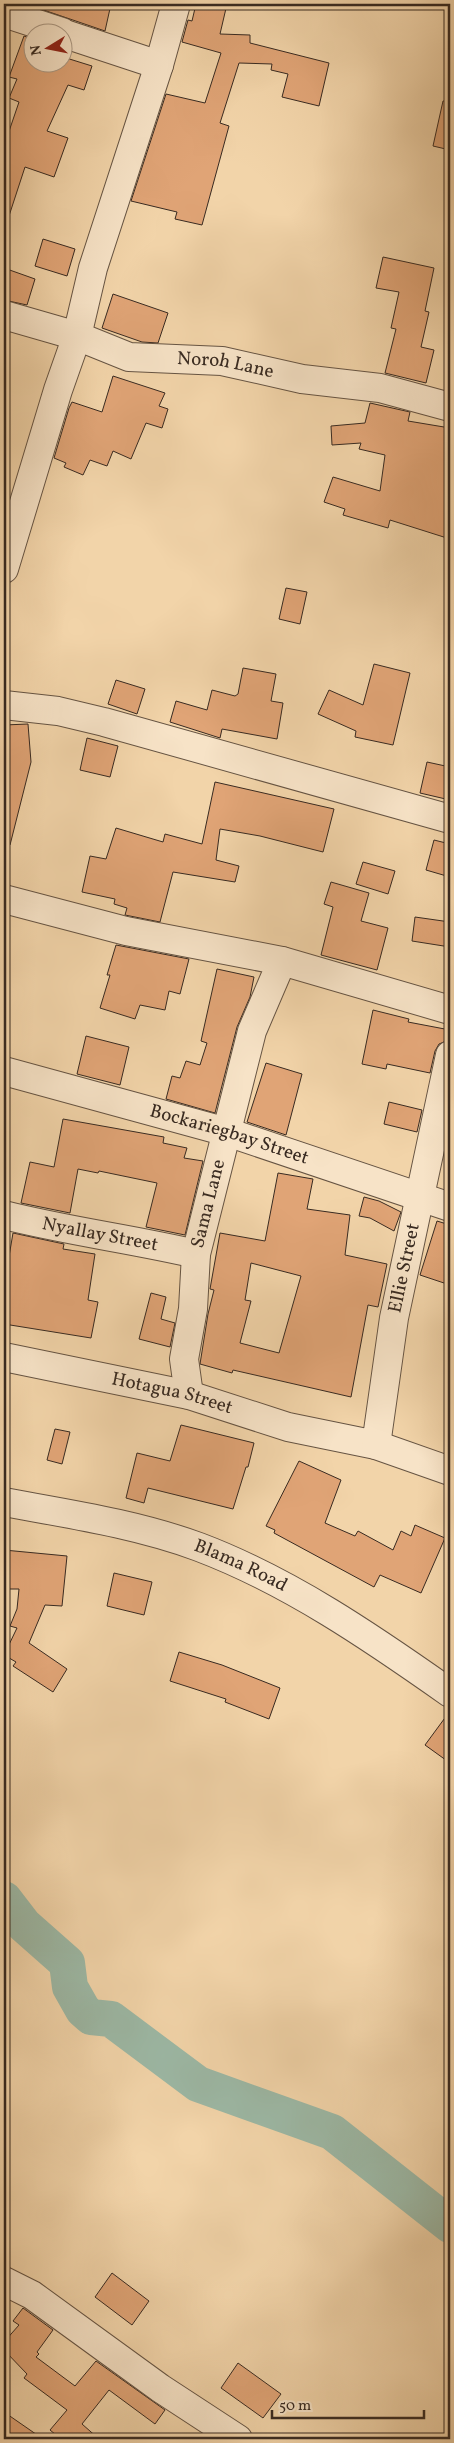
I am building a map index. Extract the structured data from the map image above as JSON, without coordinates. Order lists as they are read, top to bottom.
{
  "streets": {
    "street": [
      "Noroh Lane",
      "Bockariegbay Street",
      "Sama Lane",
      "Nyallay Street",
      "Ellie Street",
      "Hotagua Street",
      "Blama Road"
    ]
  },
  "crossings": [
    ["Bockariegbay Street", "Sama Lane"],
    ["Bockariegbay Street", "Ellie Street"],
    ["Sama Lane", "Nyallay Street"],
    ["Sama Lane", "Hotagua Street"],
    ["Ellie Street", "Hotagua Street"]
  ],
  "scale_bar": "50 m",
  "north": "left"
}
